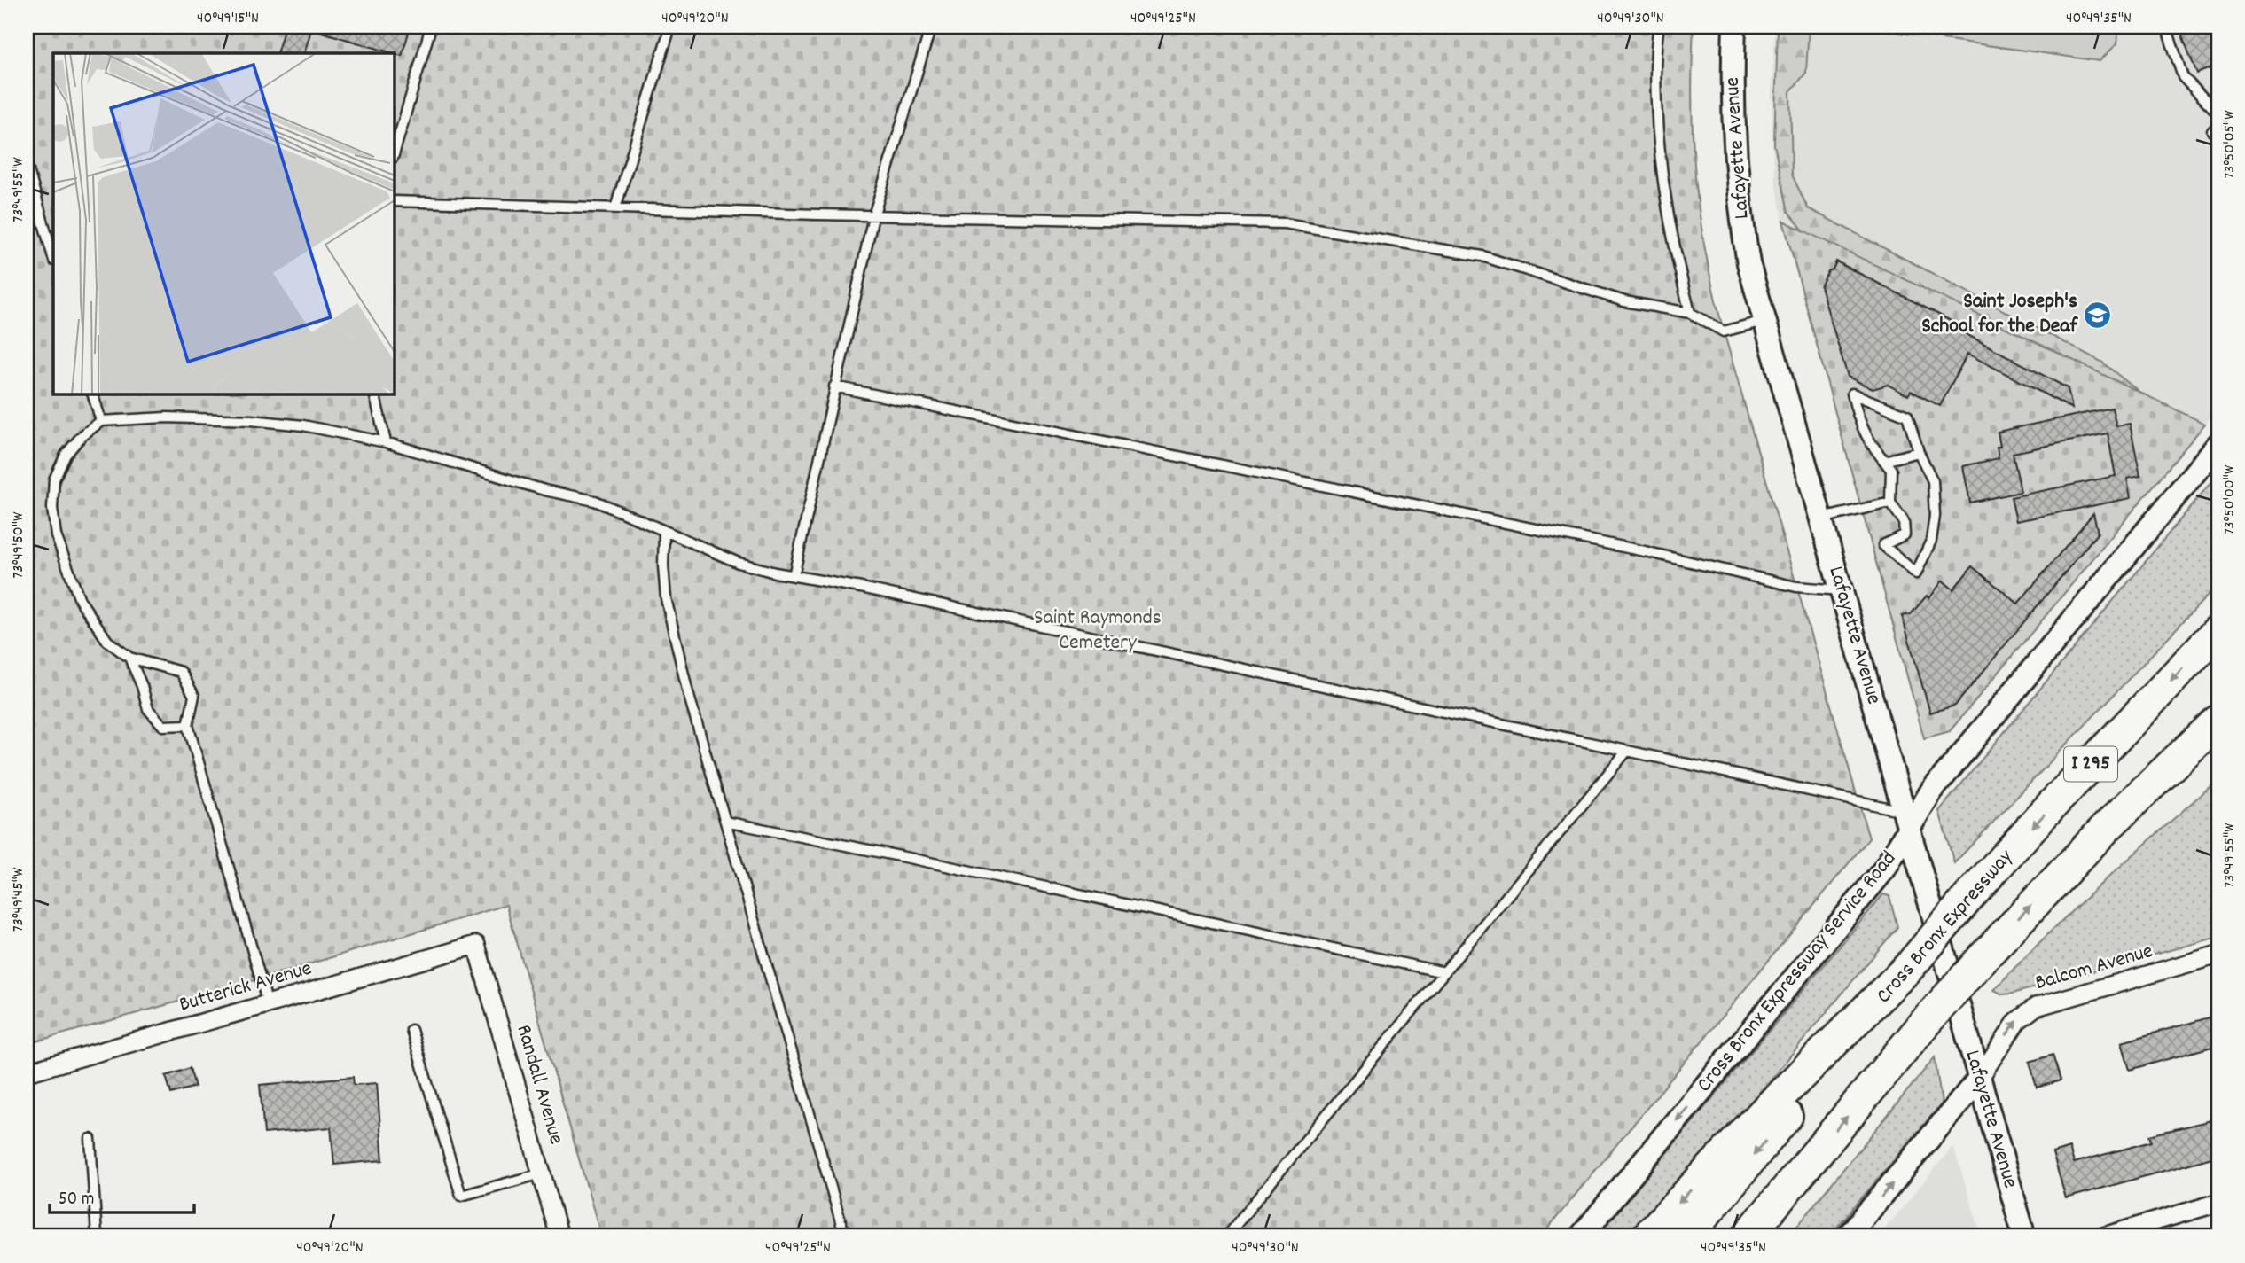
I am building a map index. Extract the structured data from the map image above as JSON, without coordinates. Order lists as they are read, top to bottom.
{
  "streets": {
    "highway": ["I 295", "Cross Bronx Expressway"],
    "street": [
      "Lafayette Avenue",
      "Balcom Avenue",
      "Cross Bronx Expressway Service Road",
      "Butterick Avenue",
      "Randall Avenue"
    ]
  },
  "crossings": [
    ["Lafayette Avenue", "Balcom Avenue"],
    ["Lafayette Avenue", "Cross Bronx Expressway Service Road"],
    ["Butterick Avenue", "Randall Avenue"]
  ],
  "one_way": ["Balcom Avenue", "Cross Bronx Expressway Service Road"],
  "parks": ["Saint Raymonds Cemetery"],
  "places": {
    "school or university": ["Saint Joseph's School for the Deaf"]
  },
  "scale_bar": "50 m",
  "coordinates": [
    "40°49'15\"N",
    "40°49'20\"N",
    "40°49'25\"N",
    "40°49'30\"N",
    "40°49'35\"N",
    "73°50'05\"W",
    "73°49'55\"W",
    "73°50'00\"W",
    "73°49'50\"W",
    "73°49'45\"W"
  ]
}
